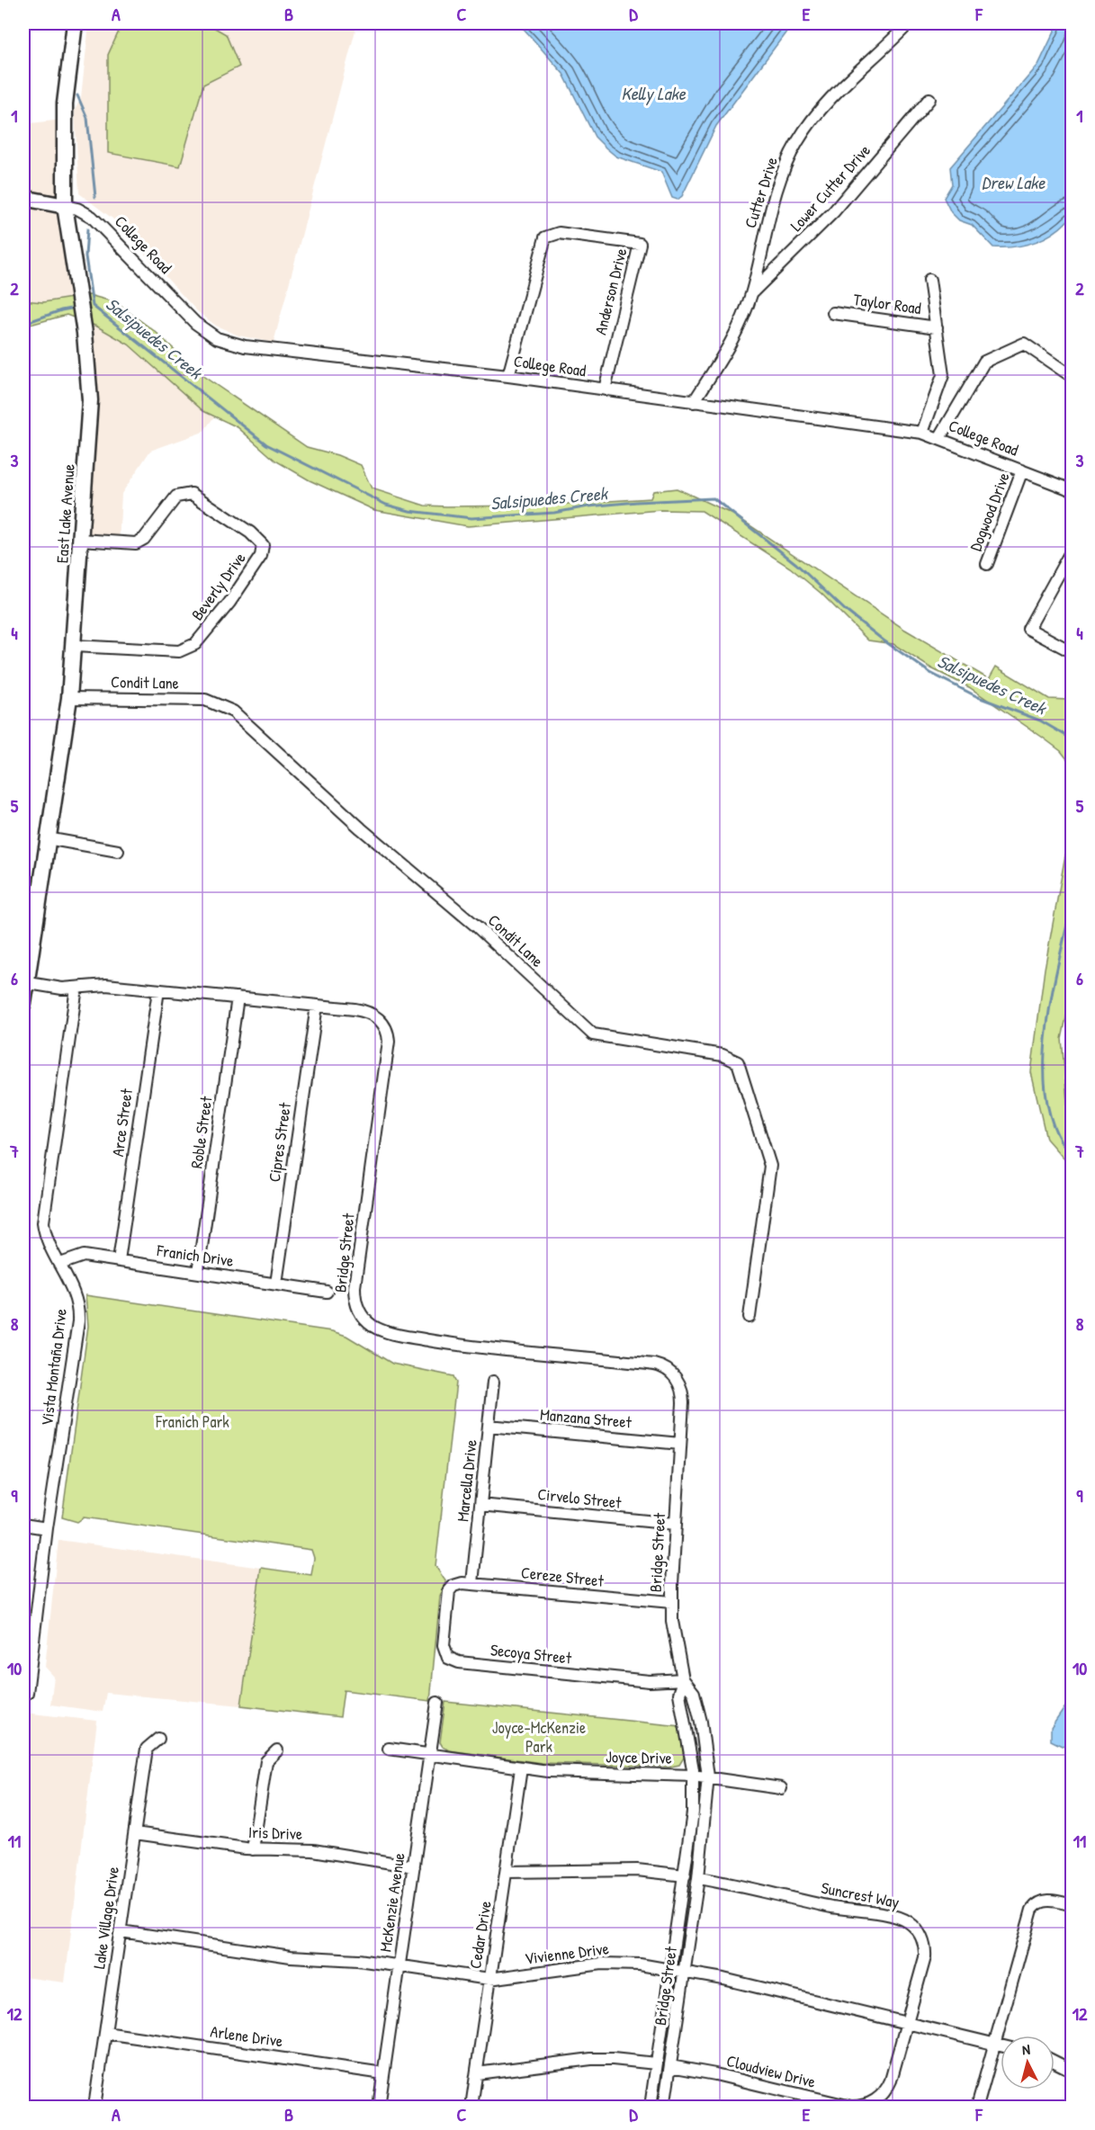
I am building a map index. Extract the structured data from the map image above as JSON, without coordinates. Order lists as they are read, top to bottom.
{
  "streets": {
    "main road": ["East Lake Avenue"],
    "street": [
      "Lower Cutter Drive",
      "Cutter Drive",
      "College Road",
      "Anderson Drive",
      "Taylor Road",
      "Dogwood Drive",
      "Beverly Drive",
      "Condit Lane",
      "Arce Street",
      "Roble Street",
      "Cipres Street",
      "Bridge Street",
      "Franich Drive",
      "Vista Montaña Drive",
      "Manzana Street",
      "Marcella Drive",
      "Cirvelo Street",
      "Cereze Street",
      "Secoya Street",
      "Joyce Drive",
      "Iris Drive",
      "Suncrest Way",
      "McKenzie Avenue",
      "Lake Village Drive",
      "Cedar Drive",
      "Vivienne Drive",
      "Arlene Drive",
      "Cloudview Drive"
    ]
  },
  "crossings": [
    ["Lower Cutter Drive", "Cutter Drive"],
    ["Cutter Drive", "College Road"],
    ["College Road", "Anderson Drive"],
    ["College Road", "Dogwood Drive"],
    ["College Road", "East Lake Avenue"],
    ["East Lake Avenue", "Beverly Drive"],
    ["East Lake Avenue", "Condit Lane"],
    ["East Lake Avenue", "Bridge Street"],
    ["Arce Street", "Bridge Street"],
    ["Arce Street", "Franich Drive"],
    ["Roble Street", "Bridge Street"],
    ["Roble Street", "Franich Drive"],
    ["Cipres Street", "Bridge Street"],
    ["Cipres Street", "Franich Drive"],
    ["Bridge Street", "Vista Montaña Drive"],
    ["Bridge Street", "Manzana Street"],
    ["Bridge Street", "Cirvelo Street"],
    ["Bridge Street", "Cereze Street"],
    ["Bridge Street", "Secoya Street"],
    ["Bridge Street", "Joyce Drive"],
    ["Bridge Street", "Suncrest Way"],
    ["Bridge Street", "Vivienne Drive"],
    ["Bridge Street", "Cloudview Drive"],
    ["Franich Drive", "Vista Montaña Drive"],
    ["Manzana Street", "Marcella Drive"],
    ["Marcella Drive", "Cirvelo Street"],
    ["Marcella Drive", "Cereze Street"],
    ["Cereze Street", "Secoya Street"],
    ["Joyce Drive", "McKenzie Avenue"],
    ["Joyce Drive", "Cedar Drive"],
    ["Iris Drive", "McKenzie Avenue"],
    ["Iris Drive", "Lake Village Drive"],
    ["Suncrest Way", "Vivienne Drive"],
    ["Suncrest Way", "Cloudview Drive"],
    ["McKenzie Avenue", "Vivienne Drive"],
    ["McKenzie Avenue", "Arlene Drive"],
    ["Lake Village Drive", "Vivienne Drive"],
    ["Lake Village Drive", "Arlene Drive"],
    ["Cedar Drive", "Vivienne Drive"],
    ["Vivienne Drive", "Cloudview Drive"]
  ],
  "water": ["Kelly Lake", "Drew Lake", "Salsipuedes Creek"],
  "parks": ["Franich Park", "Joyce-McKenzie Park"],
  "north": "top",
  "grid": {
    "columns": [
      "A",
      "B",
      "C",
      "D",
      "E",
      "F"
    ],
    "rows": [
      "1",
      "2",
      "3",
      "4",
      "5",
      "6",
      "7",
      "8",
      "9",
      "10",
      "11",
      "12"
    ]
  }
}
